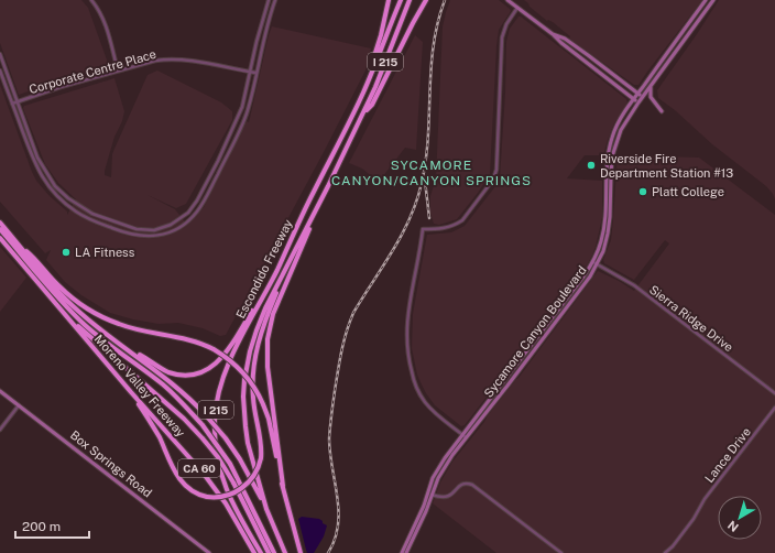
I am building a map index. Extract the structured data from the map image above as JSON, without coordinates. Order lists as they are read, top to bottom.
{
  "streets": {
    "highway": [
      "I 215",
      "Escondido Freeway",
      "Moreno Valley Freeway",
      "CA 60"
    ],
    "main road": ["Sycamore Canyon Boulevard", "Box Springs Road"],
    "street": ["Corporate Centre Place", "Sierra Ridge Drive", "Lance Drive"]
  },
  "crossings": [
    ["Escondido Freeway", "Moreno Valley Freeway"],
    ["Sierra Ridge Drive", "Sycamore Canyon Boulevard"]
  ],
  "districts": ["SYCAMORE CANYON/CANYON SPRINGS"],
  "places": ["Riverside Fire Department Station #13", "Platt College", "LA Fitness"],
  "scale_bar": "200 m",
  "north": "bottom left"
}
